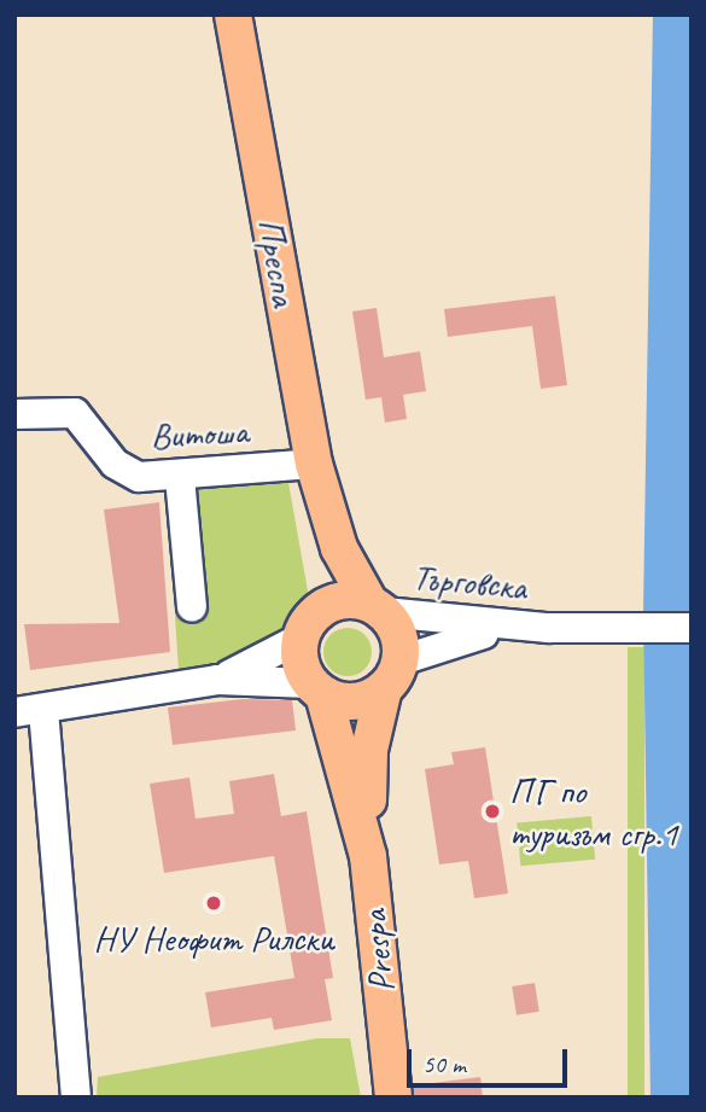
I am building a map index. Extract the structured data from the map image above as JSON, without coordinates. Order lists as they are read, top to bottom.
{
  "streets": {
    "main road": ["Преспа", "Prespa"],
    "street": ["Витоша", "Търговска"]
  },
  "crossings": [
    ["Преспа", "Витоша"],
    ["Преспа", "Търговска"]
  ],
  "places": ["ПГ по туризъм сгр.1", "НУ Неофит Рилски"],
  "scale_bar": "50 m"
}
